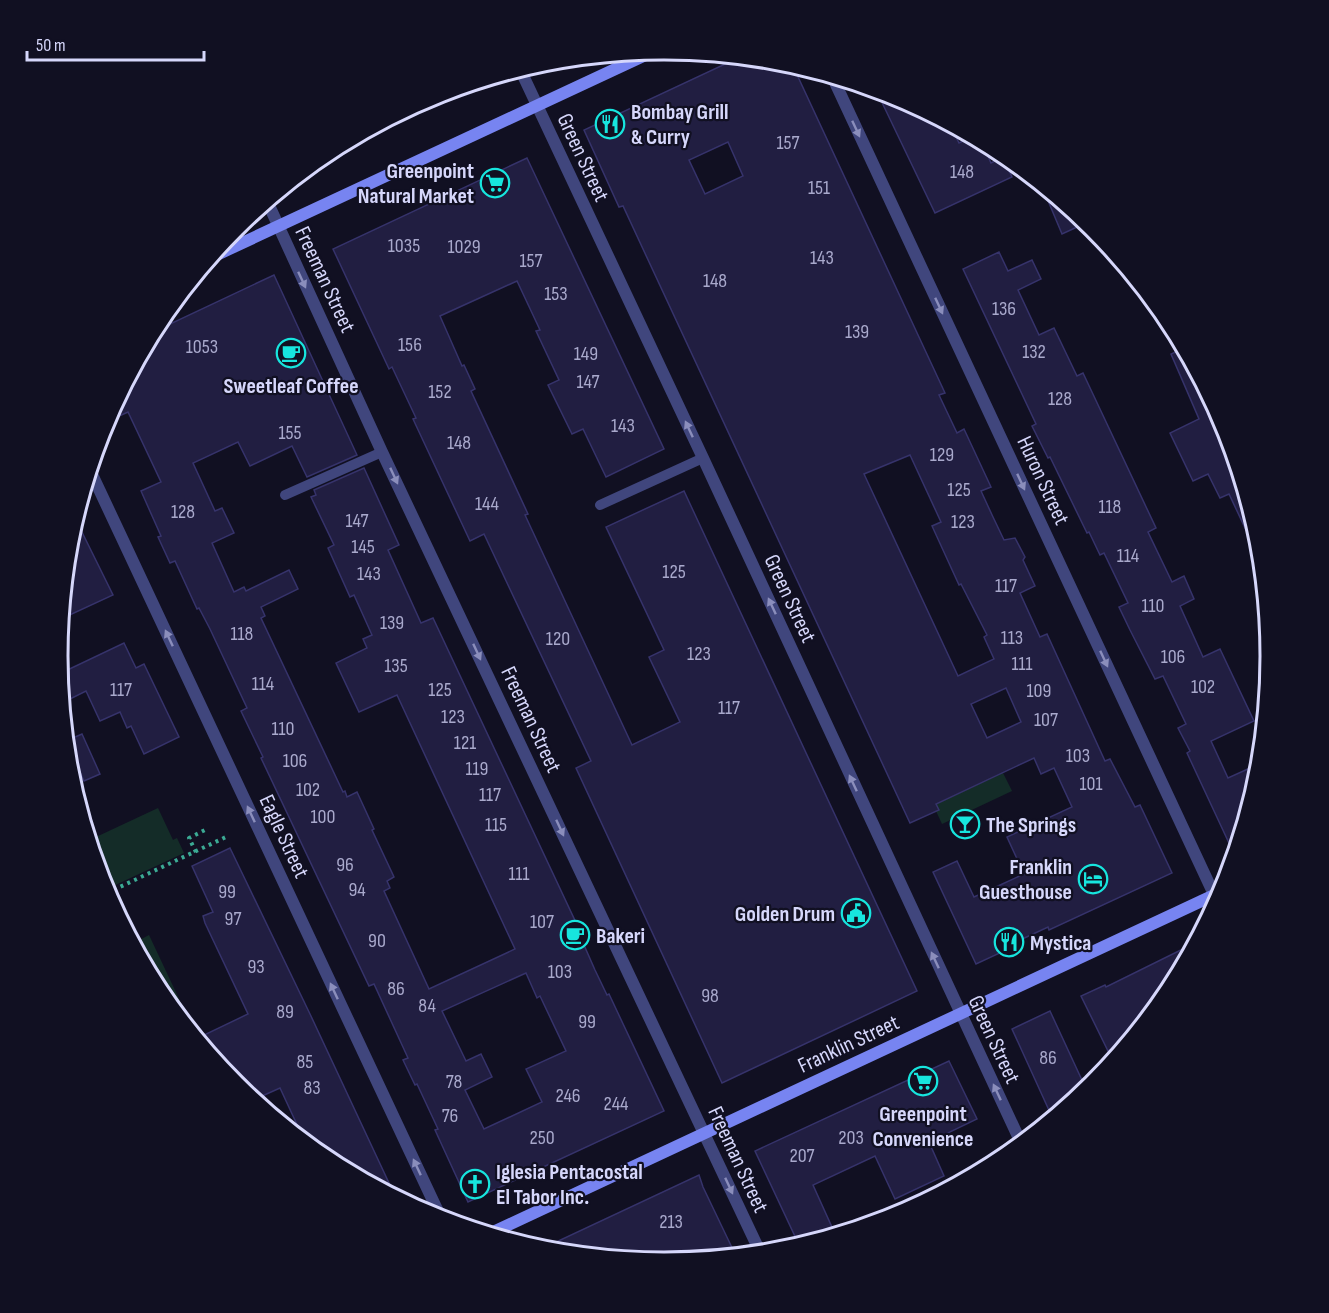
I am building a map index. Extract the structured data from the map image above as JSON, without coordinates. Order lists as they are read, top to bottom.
{
  "streets": {
    "street": [
      "Green Street",
      "Freeman Street",
      "Huron Street",
      "Eagle Street",
      "Franklin Street"
    ]
  },
  "crossings": [
    ["Green Street", "Franklin Street"],
    ["Freeman Street", "Franklin Street"]
  ],
  "one_way": [
    "Green Street",
    "Freeman Street",
    "Huron Street",
    "Eagle Street"
  ],
  "places": {
    "restaurant": ["Bombay Grill & Curry", "Mystica"],
    "supermarket": ["Greenpoint Natural Market", "Greenpoint Convenience"],
    "cafe": ["Sweetleaf Coffee", "Bakeri"],
    "bar": ["The Springs"],
    "hotel": ["Franklin Guesthouse"],
    "public building": ["Golden Drum"],
    "church": ["Iglesia Pentacostal El Tabor Inc."]
  },
  "house_numbers": [
    "157",
    "148",
    "151",
    "1035",
    "1029",
    "143",
    "157",
    "148",
    "153",
    "136",
    "139",
    "156",
    "1053",
    "132",
    "149",
    "147",
    "152",
    "128",
    "143",
    "155",
    "148",
    "129",
    "125",
    "144",
    "118",
    "128",
    "147",
    "123",
    "145",
    "114",
    "125",
    "143",
    "117",
    "110",
    "139",
    "118",
    "113",
    "120",
    "123",
    "106",
    "111",
    "135",
    "114",
    "102",
    "117",
    "125",
    "109",
    "117",
    "123",
    "107",
    "110",
    "121",
    "103",
    "106",
    "119",
    "101",
    "102",
    "117",
    "100",
    "115",
    "96",
    "111",
    "94",
    "99",
    "97",
    "107",
    "90",
    "93",
    "103",
    "86",
    "98",
    "84",
    "89",
    "99",
    "86",
    "85",
    "78",
    "83",
    "246",
    "244",
    "76",
    "250",
    "203",
    "207",
    "213"
  ],
  "scale_bar": "50 m"
}
